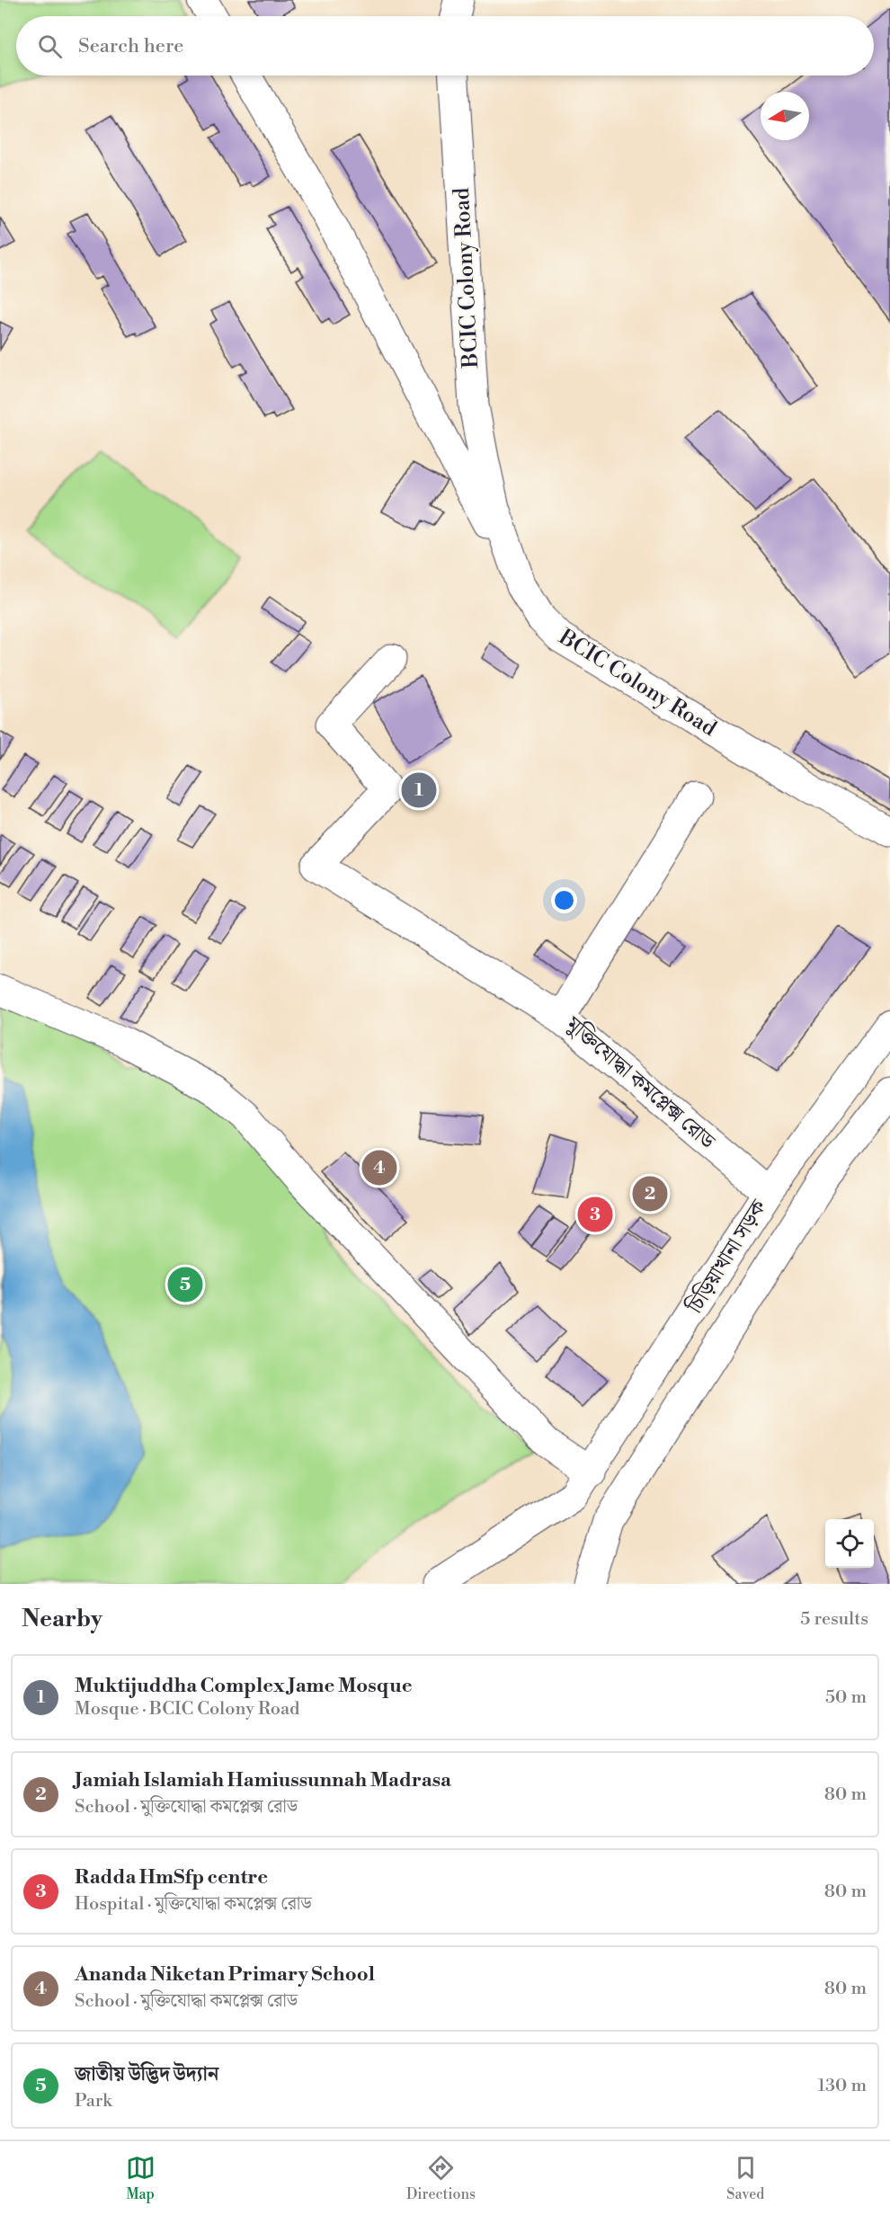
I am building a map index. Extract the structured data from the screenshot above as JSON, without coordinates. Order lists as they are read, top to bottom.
{
  "streets": {
    "street": ["BCIC Colony Road", "মুক্তিযোদ্ধা কমপ্লেক্স রোড", "চিড়িয়াখানা সড়ক"]
  },
  "crossings": [
    ["মুক্তিযোদ্ধা কমপ্লেক্স রোড", "চিড়িয়াখানা সড়ক"]
  ],
  "north": "left",
  "page": {
    "search": "Search here",
    "pins": [
      "1",
      "4",
      "2",
      "3",
      "5"
    ],
    "heading": ["Nearby", "5 results"],
    "list": [
      {
        "mark": "1",
        "name": "Muktijuddha Complex Jame Mosque",
        "note": "Mosque · BCIC Colony Road",
        "value": "50 m"
      },
      {
        "mark": "2",
        "name": "Jamiah Islamiah Hamiussunnah Madrasa",
        "note": "School · মুক্তিযোদ্ধা কমপ্লেক্স রোড",
        "value": "80 m"
      },
      {
        "mark": "3",
        "name": "Radda HmSfp centre",
        "note": "Hospital · মুক্তিযোদ্ধা কমপ্লেক্স রোড",
        "value": "80 m"
      },
      {
        "mark": "4",
        "name": "Ananda Niketan Primary School",
        "note": "School · মুক্তিযোদ্ধা কমপ্লেক্স রোড",
        "value": "80 m"
      },
      {
        "mark": "5",
        "name": "জাতীয় উদ্ভিদ উদ্যান",
        "note": "Park",
        "value": "130 m"
      }
    ],
    "nav": ["Map", "Directions", "Saved"]
  }
}
